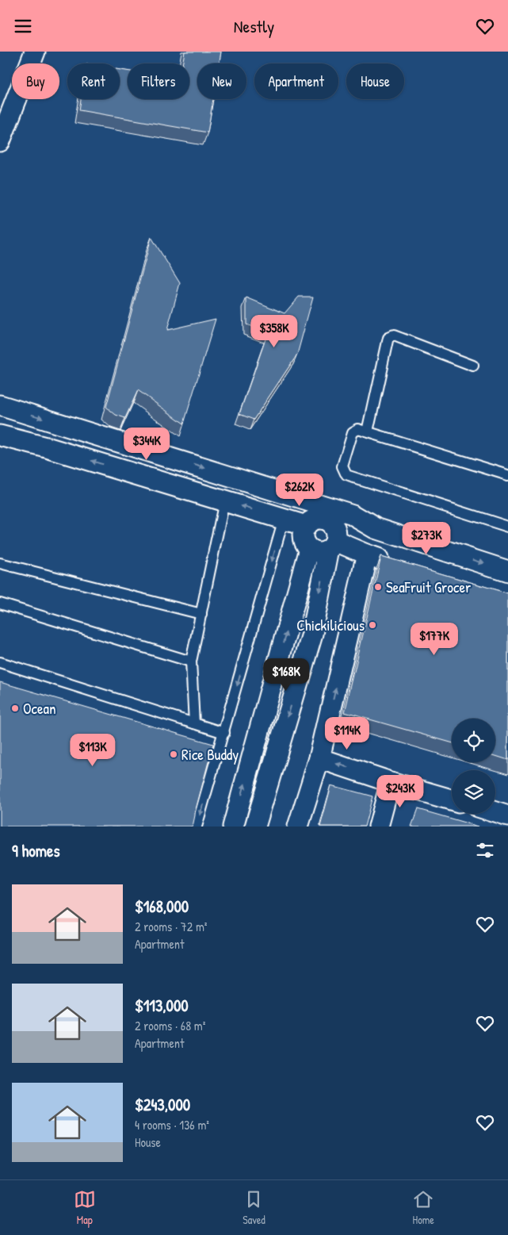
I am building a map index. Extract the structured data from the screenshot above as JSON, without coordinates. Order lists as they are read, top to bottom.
{
  "places": [
    "SeaFruit Grocer",
    "Chickilicious",
    "Ocean",
    "Rice Buddy"
  ],
  "page": {
    "header": "Nestly",
    "chip": [
      "Buy",
      "Rent",
      "Filters",
      "New",
      "Apartment",
      "House"
    ],
    "price": [
      "$358K",
      "$344K",
      "$262K",
      "$273K",
      "$177K",
      "$168K",
      "$114K",
      "$113K",
      "$243K"
    ],
    "heading": "9 homes",
    "list": [
      {
        "name": "$168,000",
        "note": "2 rooms · 72 m² · Apartment"
      },
      {
        "name": "$113,000",
        "note": "2 rooms · 68 m² · Apartment"
      },
      {
        "name": "$243,000",
        "note": "4 rooms · 136 m² · House"
      }
    ],
    "tabs": ["Map", "Saved", "Home"]
  }
}
